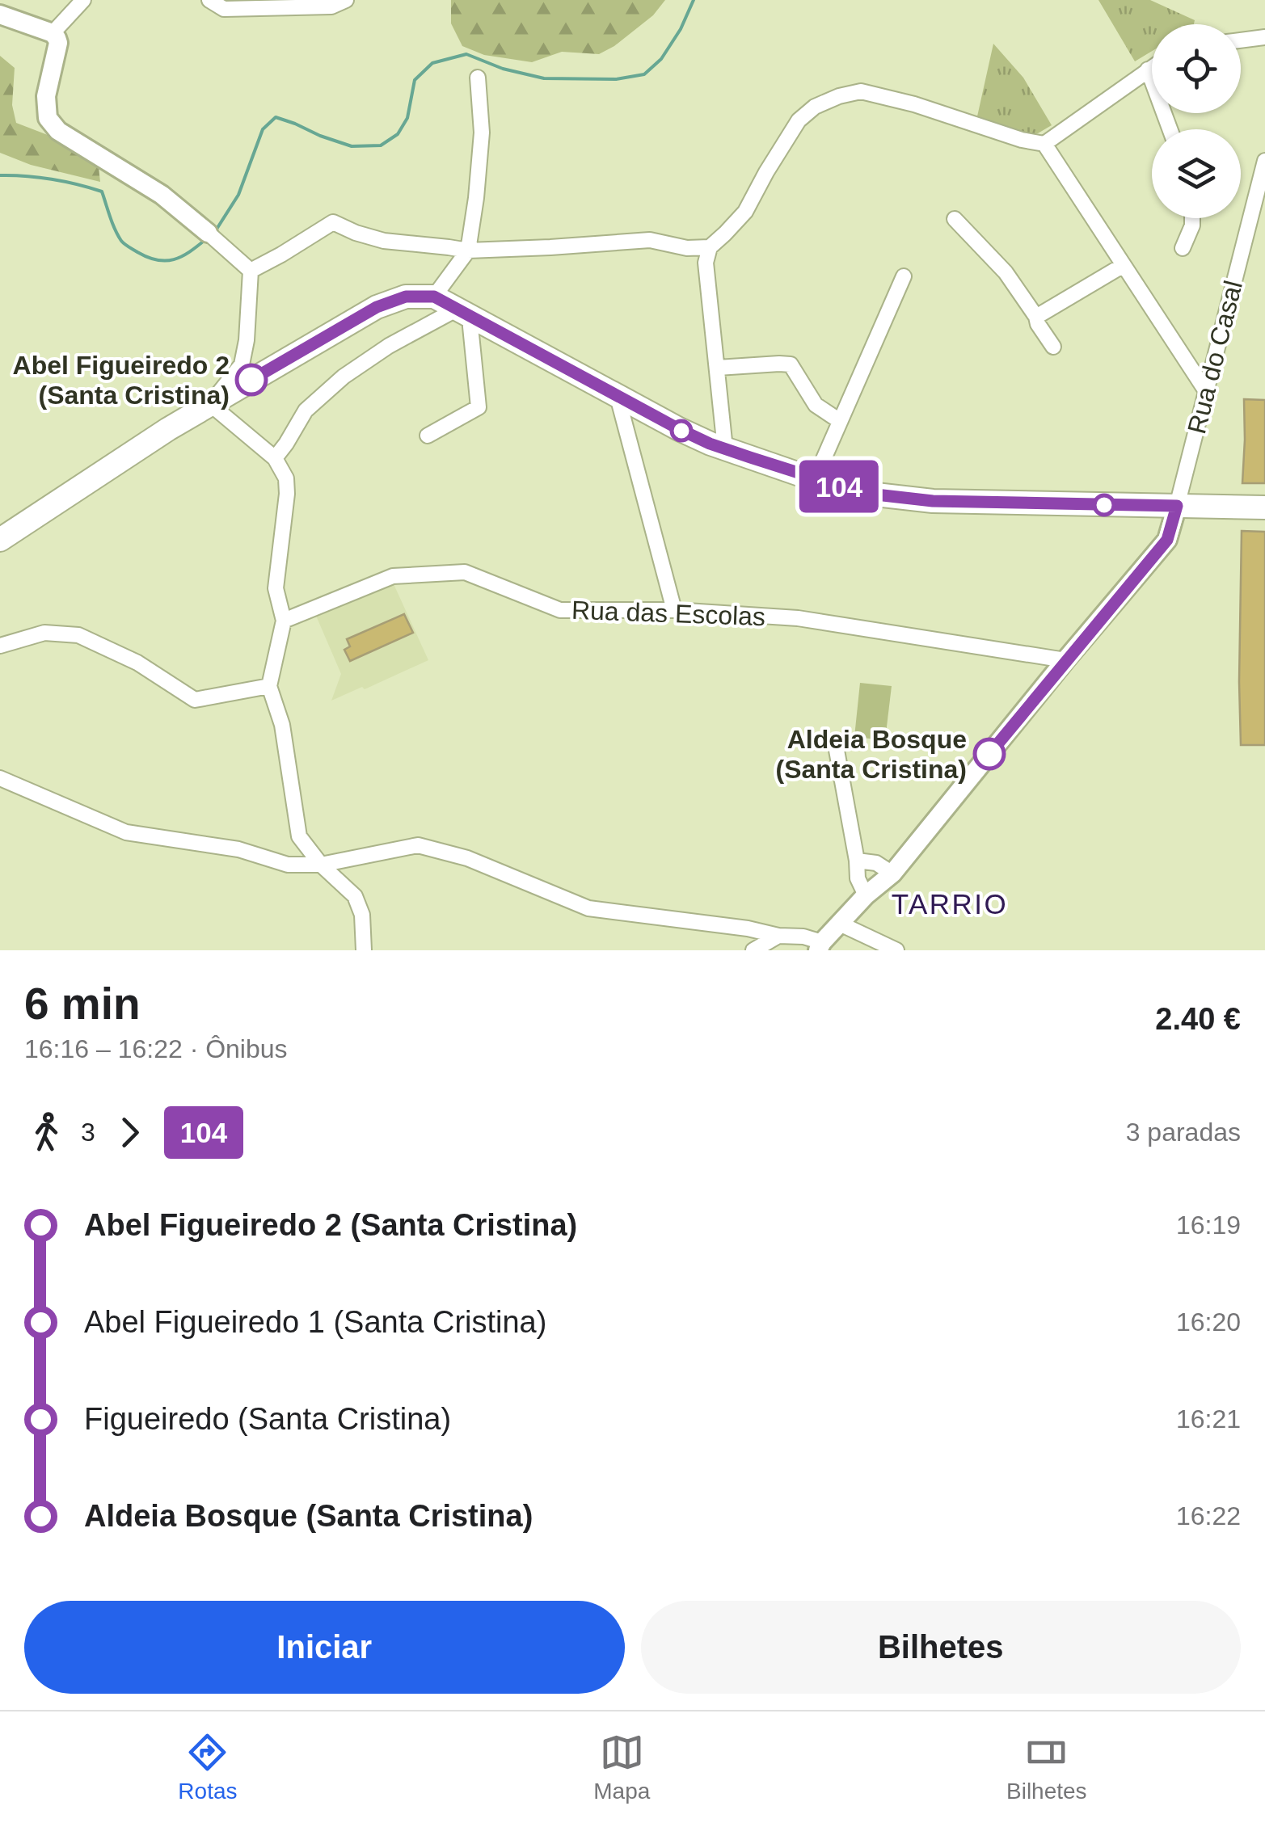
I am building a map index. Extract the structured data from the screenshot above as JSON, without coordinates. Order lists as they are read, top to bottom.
{
  "streets": {
    "street": ["Rua do Casal", "Rua das Escolas"]
  },
  "districts": ["TARRIO"],
  "places": ["Abel Figueiredo 2 (Santa Cristina)", "Aldeia Bosque (Santa Cristina)"],
  "lines": ["bus line 104"],
  "page": {
    "on_map": "104",
    "heading": ["6 min", "16:16 – 16:22 · Ônibus", "2.40 €"],
    "legs": ["3", "104", "3 paradas"],
    "list": [
      {
        "name": "Abel Figueiredo 2 (Santa Cristina)",
        "value": "16:19"
      },
      {
        "name": "Abel Figueiredo 1 (Santa Cristina)",
        "value": "16:20"
      },
      {
        "name": "Figueiredo (Santa Cristina)",
        "value": "16:21"
      },
      {
        "name": "Aldeia Bosque (Santa Cristina)",
        "value": "16:22"
      }
    ],
    "buttons": ["Iniciar", "Bilhetes"],
    "tabs": ["Rotas", "Mapa", "Bilhetes"]
  }
}
